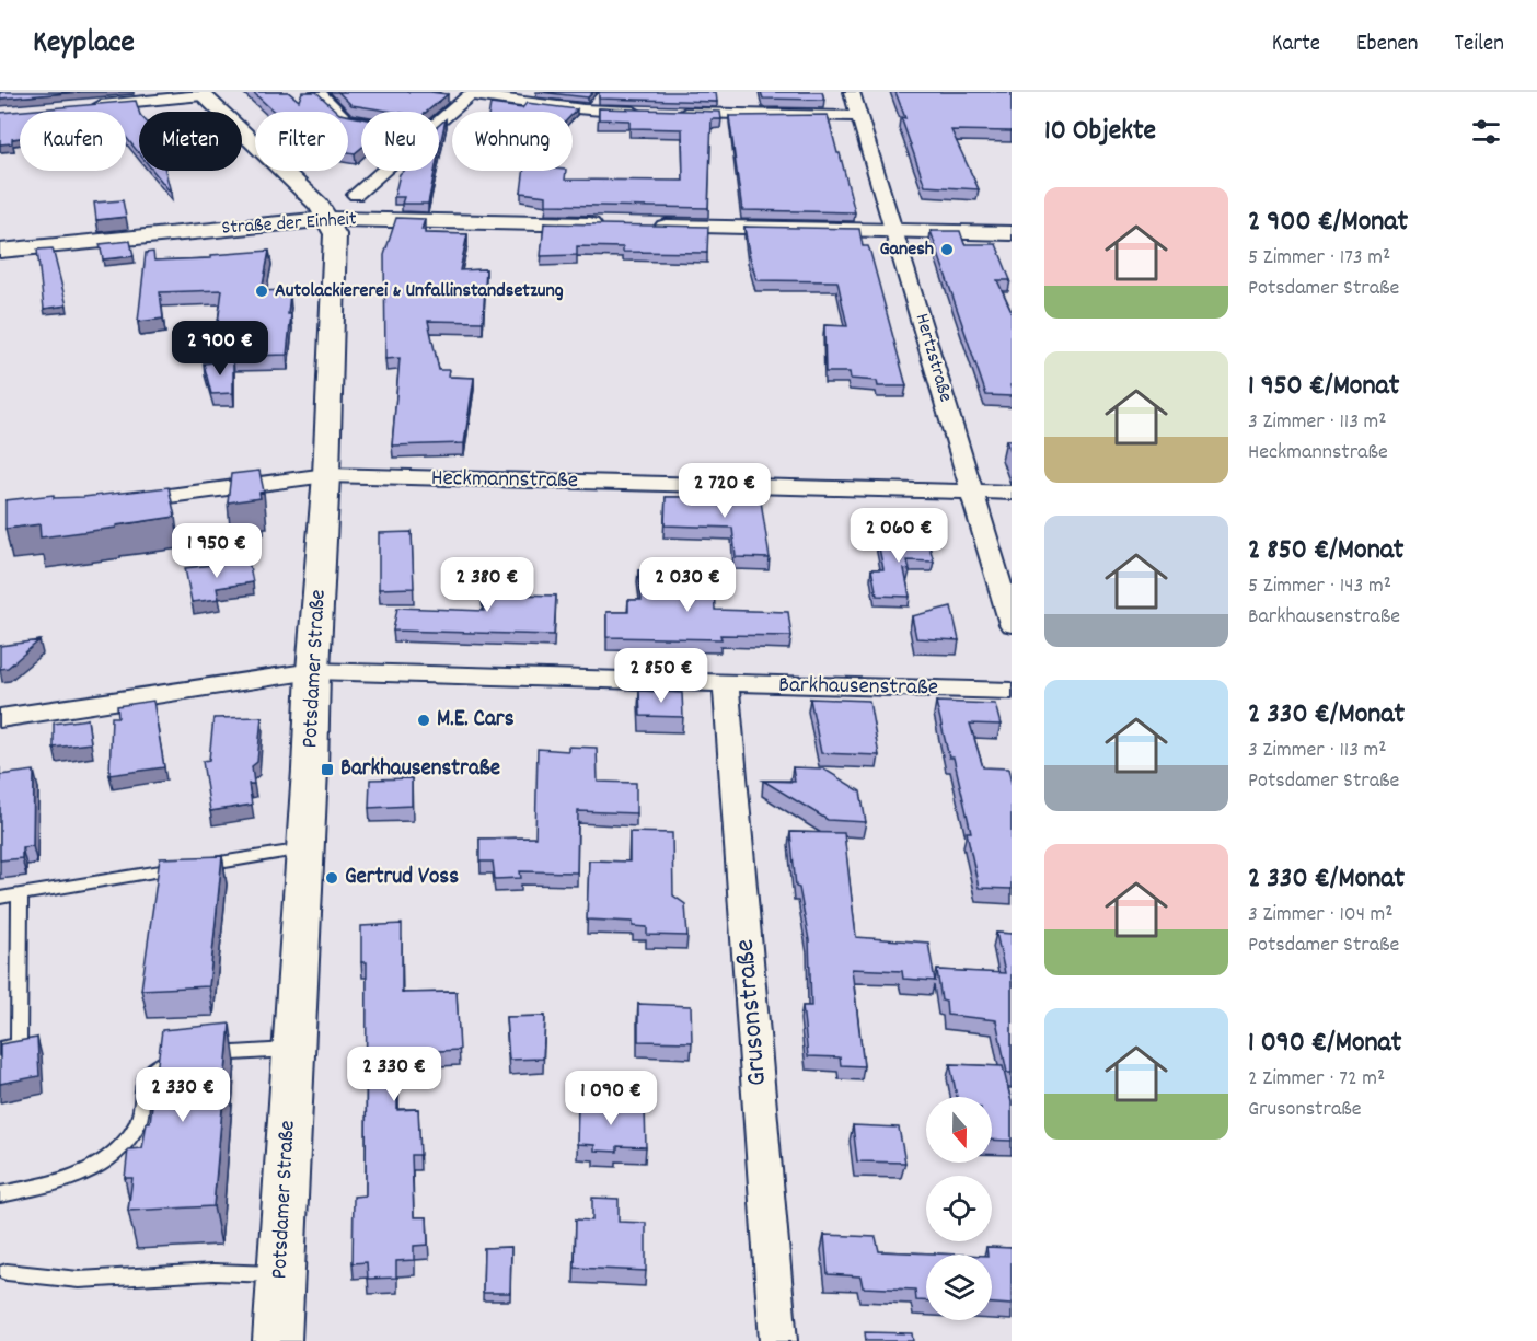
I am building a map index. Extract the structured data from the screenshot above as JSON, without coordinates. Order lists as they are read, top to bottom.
{
  "streets": {
    "street": [
      "Straße der Einheit",
      "Hertzstraße",
      "Heckmannstraße",
      "Potsdamer Straße",
      "Barkhausenstraße",
      "Grusonstraße"
    ]
  },
  "crossings": [
    ["Straße der Einheit", "Potsdamer Straße"],
    ["Hertzstraße", "Heckmannstraße"],
    ["Heckmannstraße", "Potsdamer Straße"],
    ["Potsdamer Straße", "Barkhausenstraße"],
    ["Barkhausenstraße", "Grusonstraße"]
  ],
  "places": {
    "other": [
      "Ganesh",
      "Autolackiererei & Unfallinstandsetzung",
      "M.E. Cars",
      "Gertrud Voss"
    ],
    "transit": ["Barkhausenstraße"]
  },
  "north": "bottom",
  "page": {
    "header": "Keyplace",
    "nav": ["Karte", "Ebenen", "Teilen"],
    "heading": "10 Objekte",
    "chip": [
      "Kaufen",
      "Mieten",
      "Filter",
      "Neu",
      "Wohnung"
    ],
    "list": [
      {
        "name": "2 900 €/Monat",
        "note": "5 Zimmer · 173 m² · Potsdamer Straße"
      },
      {
        "name": "1 950 €/Monat",
        "note": "3 Zimmer · 113 m² · Heckmannstraße"
      },
      {
        "name": "2 850 €/Monat",
        "note": "5 Zimmer · 143 m² · Barkhausenstraße"
      },
      {
        "name": "2 330 €/Monat",
        "note": "3 Zimmer · 113 m² · Potsdamer Straße"
      },
      {
        "name": "2 330 €/Monat",
        "note": "3 Zimmer · 104 m² · Potsdamer Straße"
      },
      {
        "name": "1 090 €/Monat",
        "note": "2 Zimmer · 72 m² · Grusonstraße"
      }
    ],
    "price": [
      "2 900 €",
      "2 720 €",
      "2 060 €",
      "1 950 €",
      "2 380 €",
      "2 030 €",
      "2 850 €",
      "2 330 €",
      "2 330 €",
      "1 090 €"
    ]
  }
}
